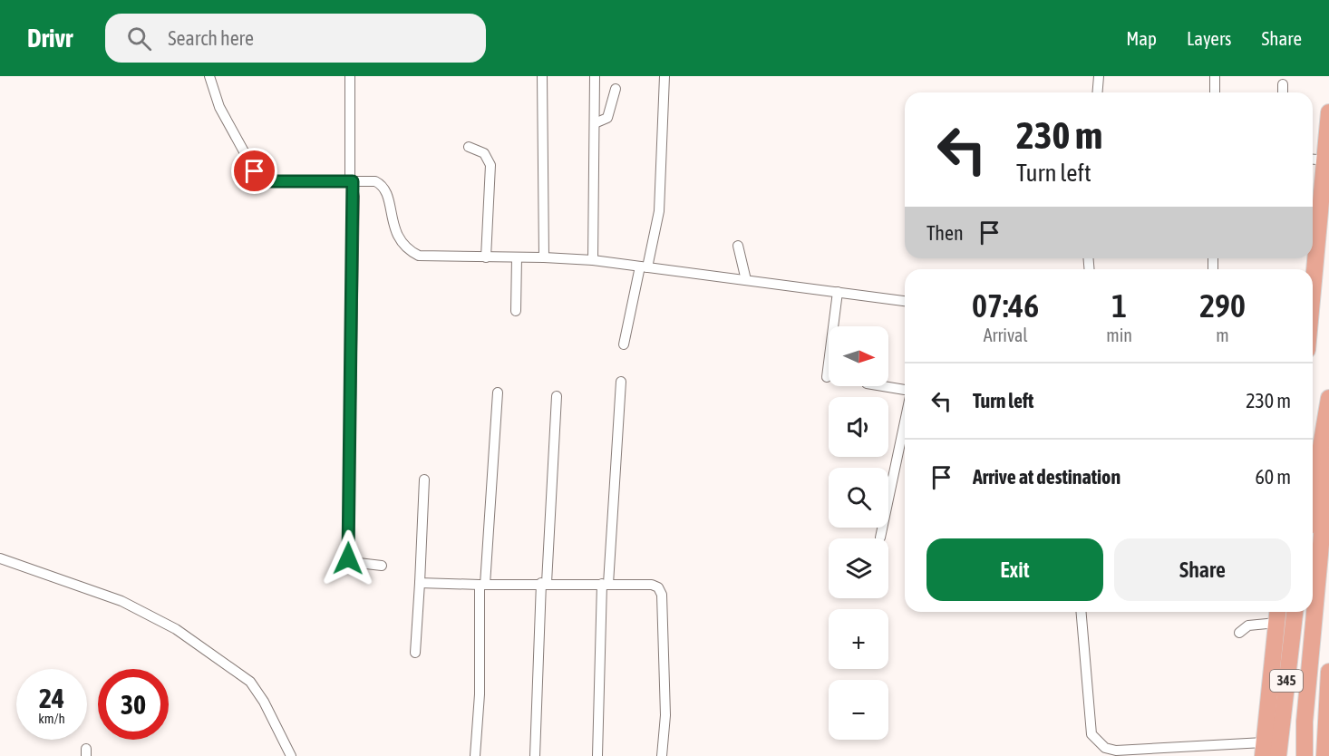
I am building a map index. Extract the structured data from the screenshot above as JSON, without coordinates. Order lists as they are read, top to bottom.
{
  "streets": {
    "main road": ["345"]
  },
  "north": "right",
  "page": {
    "header": "Drivr",
    "search": "Search here",
    "nav": ["Map", "Layers", "Share"],
    "turn": ["230 m", "Turn left"],
    "then": "Then",
    "eta": [
      "07:46",
      "Arrival",
      "1",
      "min",
      "290",
      "m"
    ],
    "map_buttons": ["+", "−"],
    "list": [
      {
        "name": "Turn left",
        "value": "230 m"
      },
      {
        "name": "Arrive at destination",
        "value": "60 m"
      }
    ],
    "buttons": ["Exit", "Share"],
    "speed": "24 km/h",
    "limit": "30"
  }
}
